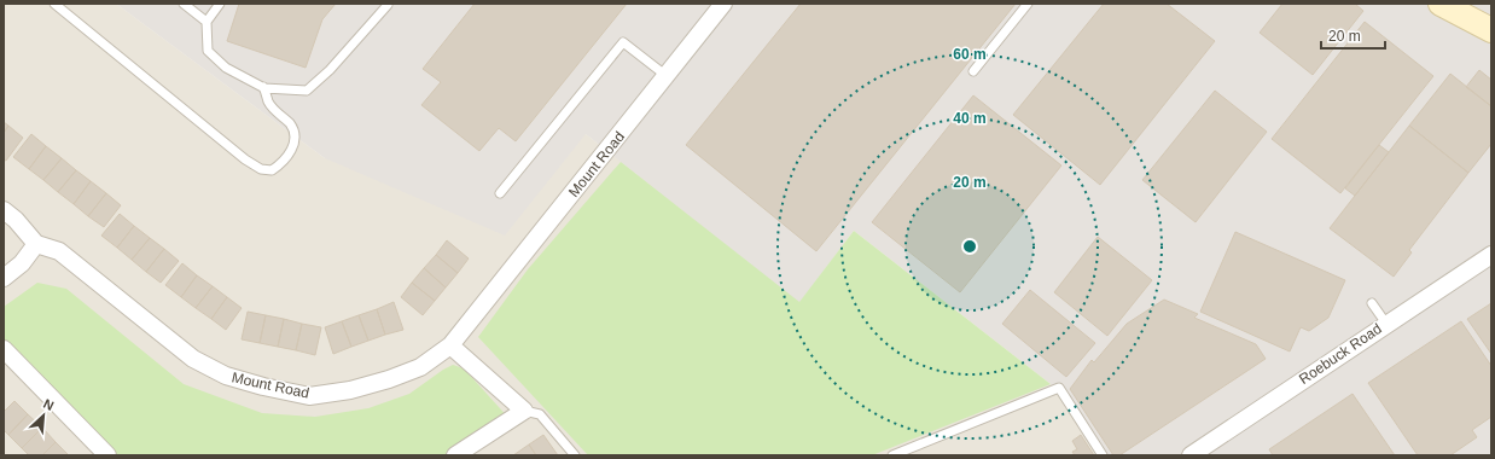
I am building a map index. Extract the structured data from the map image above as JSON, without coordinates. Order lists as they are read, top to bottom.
{
  "streets": {
    "street": ["Mount Road", "Roebuck Road"]
  },
  "scale_bar": "20 m",
  "north": "top right",
  "rings": ["60 m", "40 m", "20 m"]
}
